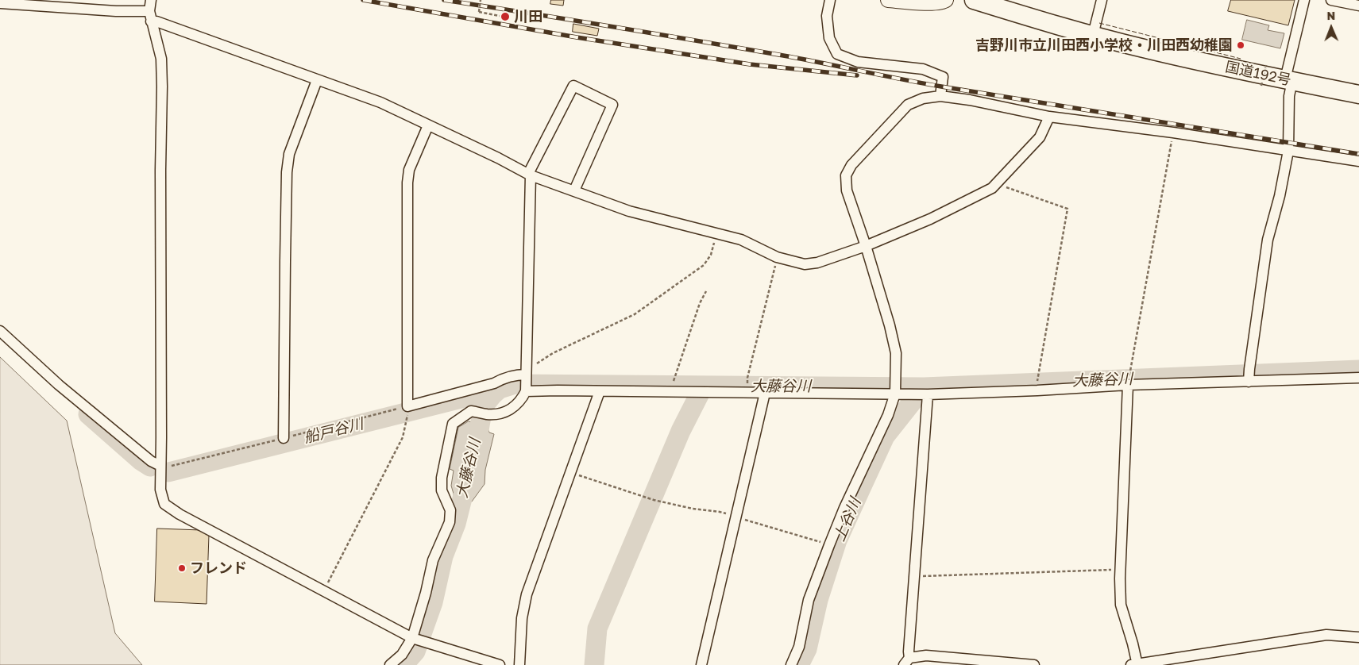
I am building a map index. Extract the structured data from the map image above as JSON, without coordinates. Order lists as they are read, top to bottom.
{
  "streets": {
    "highway": ["国道192号"]
  },
  "water": ["大藤谷川", "船戸谷川", "上谷川"],
  "places": ["川田", "吉野川市立川田西小学校・川田西幼稚園", "フレンド"],
  "north": "top"
}
